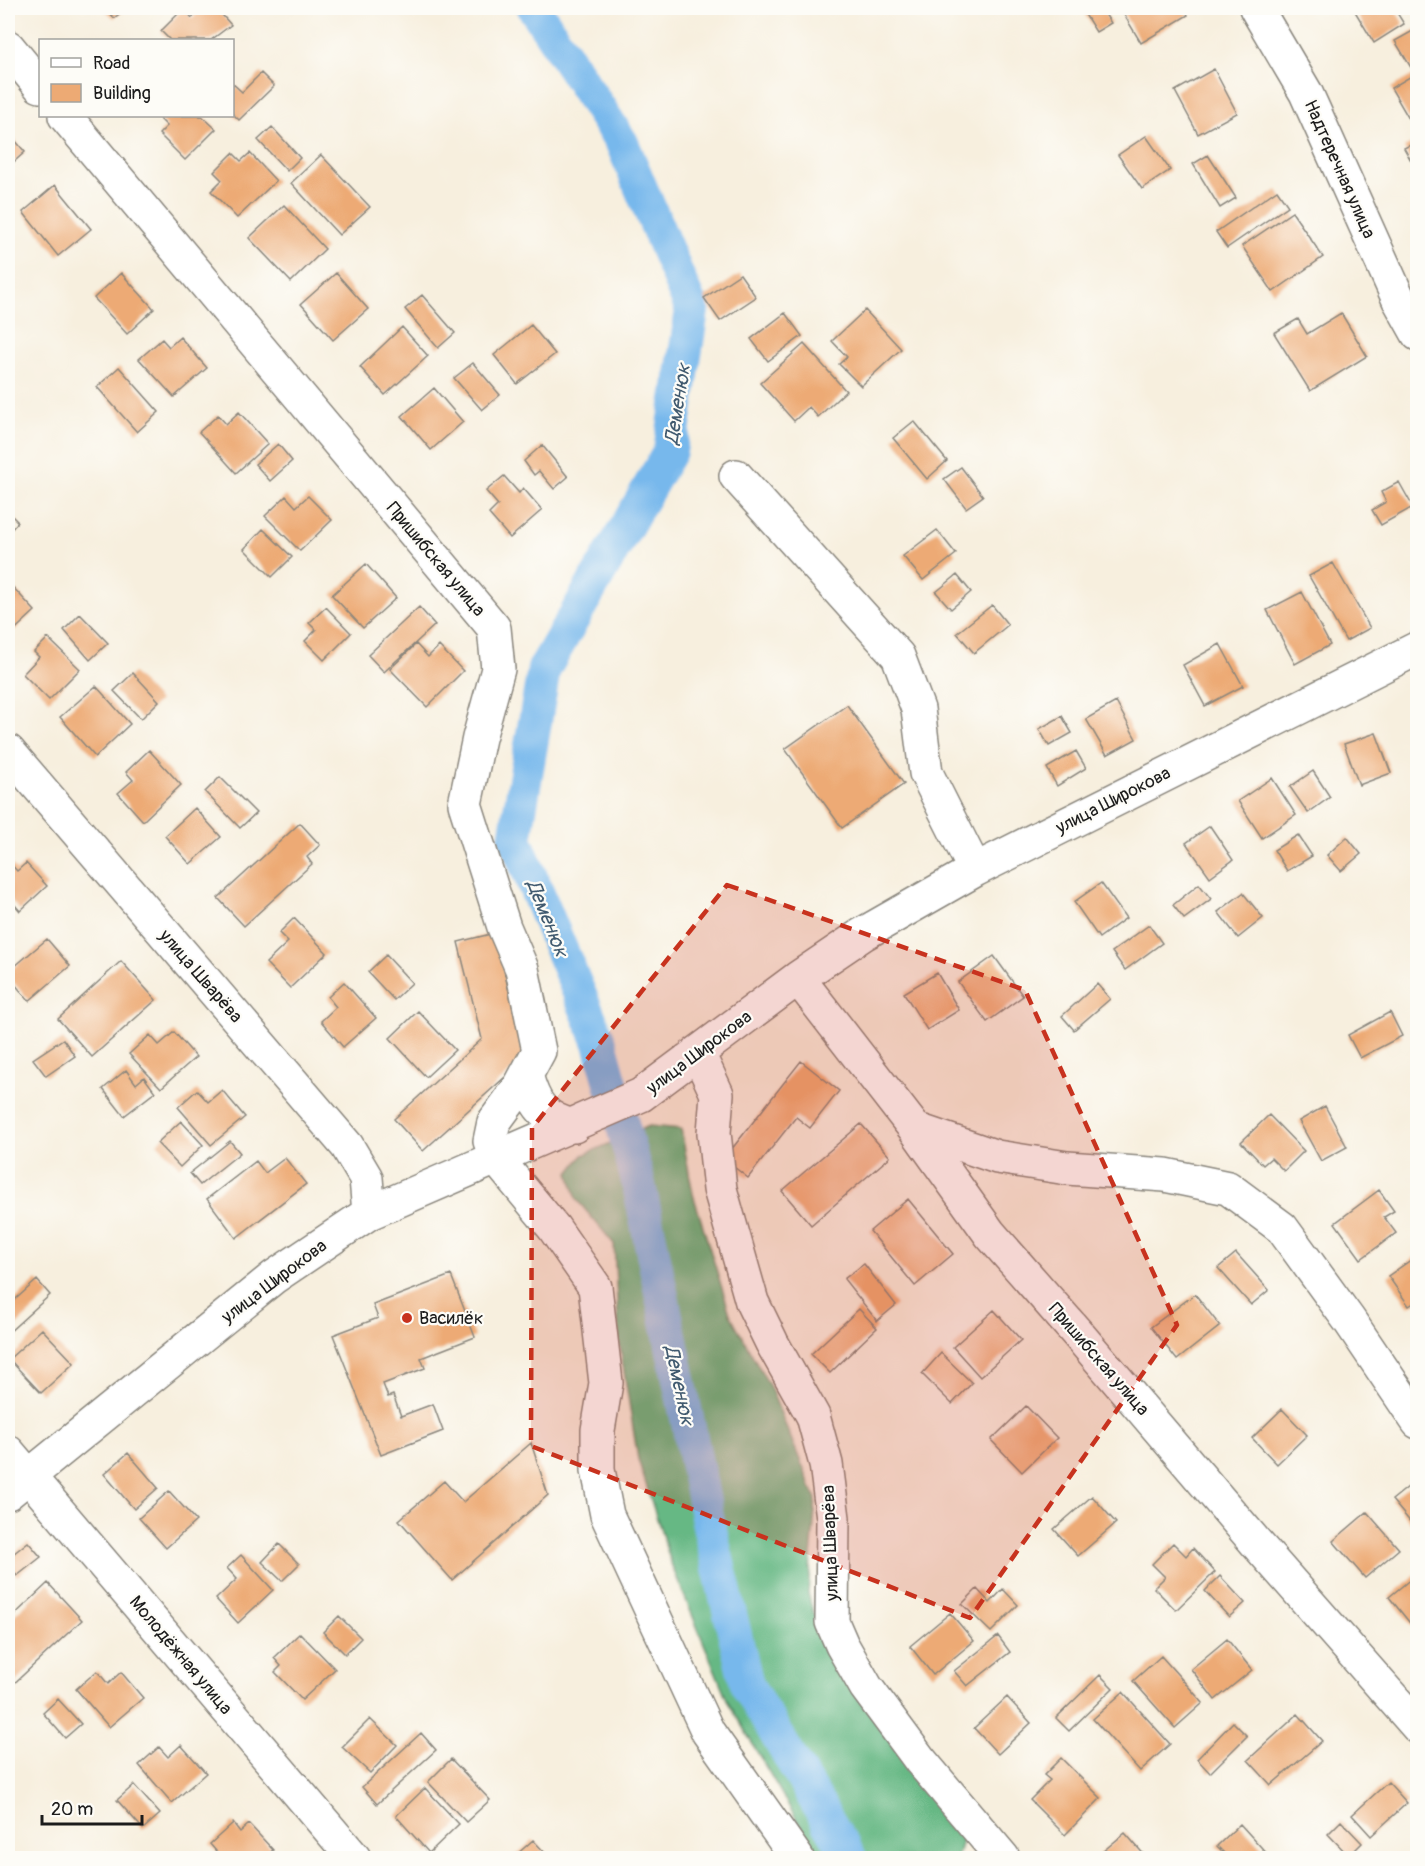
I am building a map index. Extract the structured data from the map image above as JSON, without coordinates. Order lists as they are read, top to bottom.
{
  "streets": {
    "street": [
      "Надтеречная улица",
      "Пришибская улица",
      "улица Широкова",
      "улица Шварёва",
      "Молодёжная улица"
    ]
  },
  "crossings": [
    ["Пришибская улица", "улица Широкова"],
    ["улица Широкова", "улица Шварёва"],
    ["улица Широкова", "Молодёжная улица"]
  ],
  "water": ["Деменюк"],
  "places": ["Василёк"],
  "legend": ["Road", "Building"],
  "scale_bar": "20 m"
}
